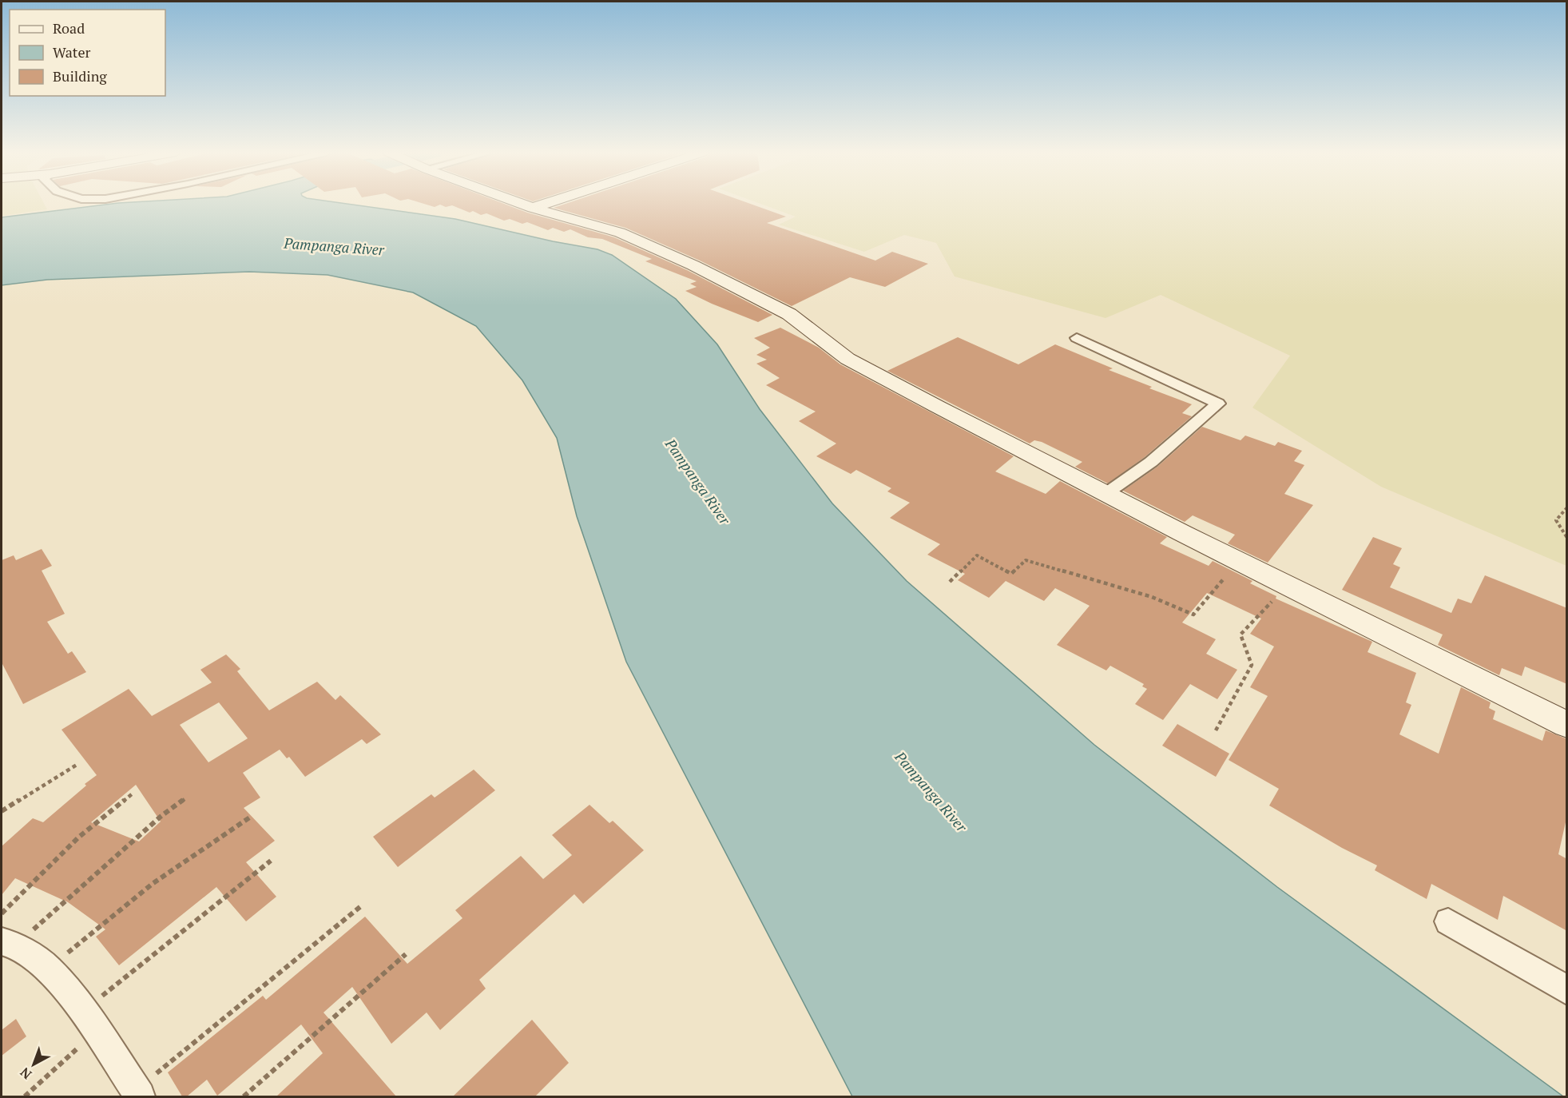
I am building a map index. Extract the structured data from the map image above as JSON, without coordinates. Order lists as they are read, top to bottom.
{
  "water": ["Pampanga River"],
  "legend": ["Road", "Water", "Building"],
  "north": "bottom left"
}
